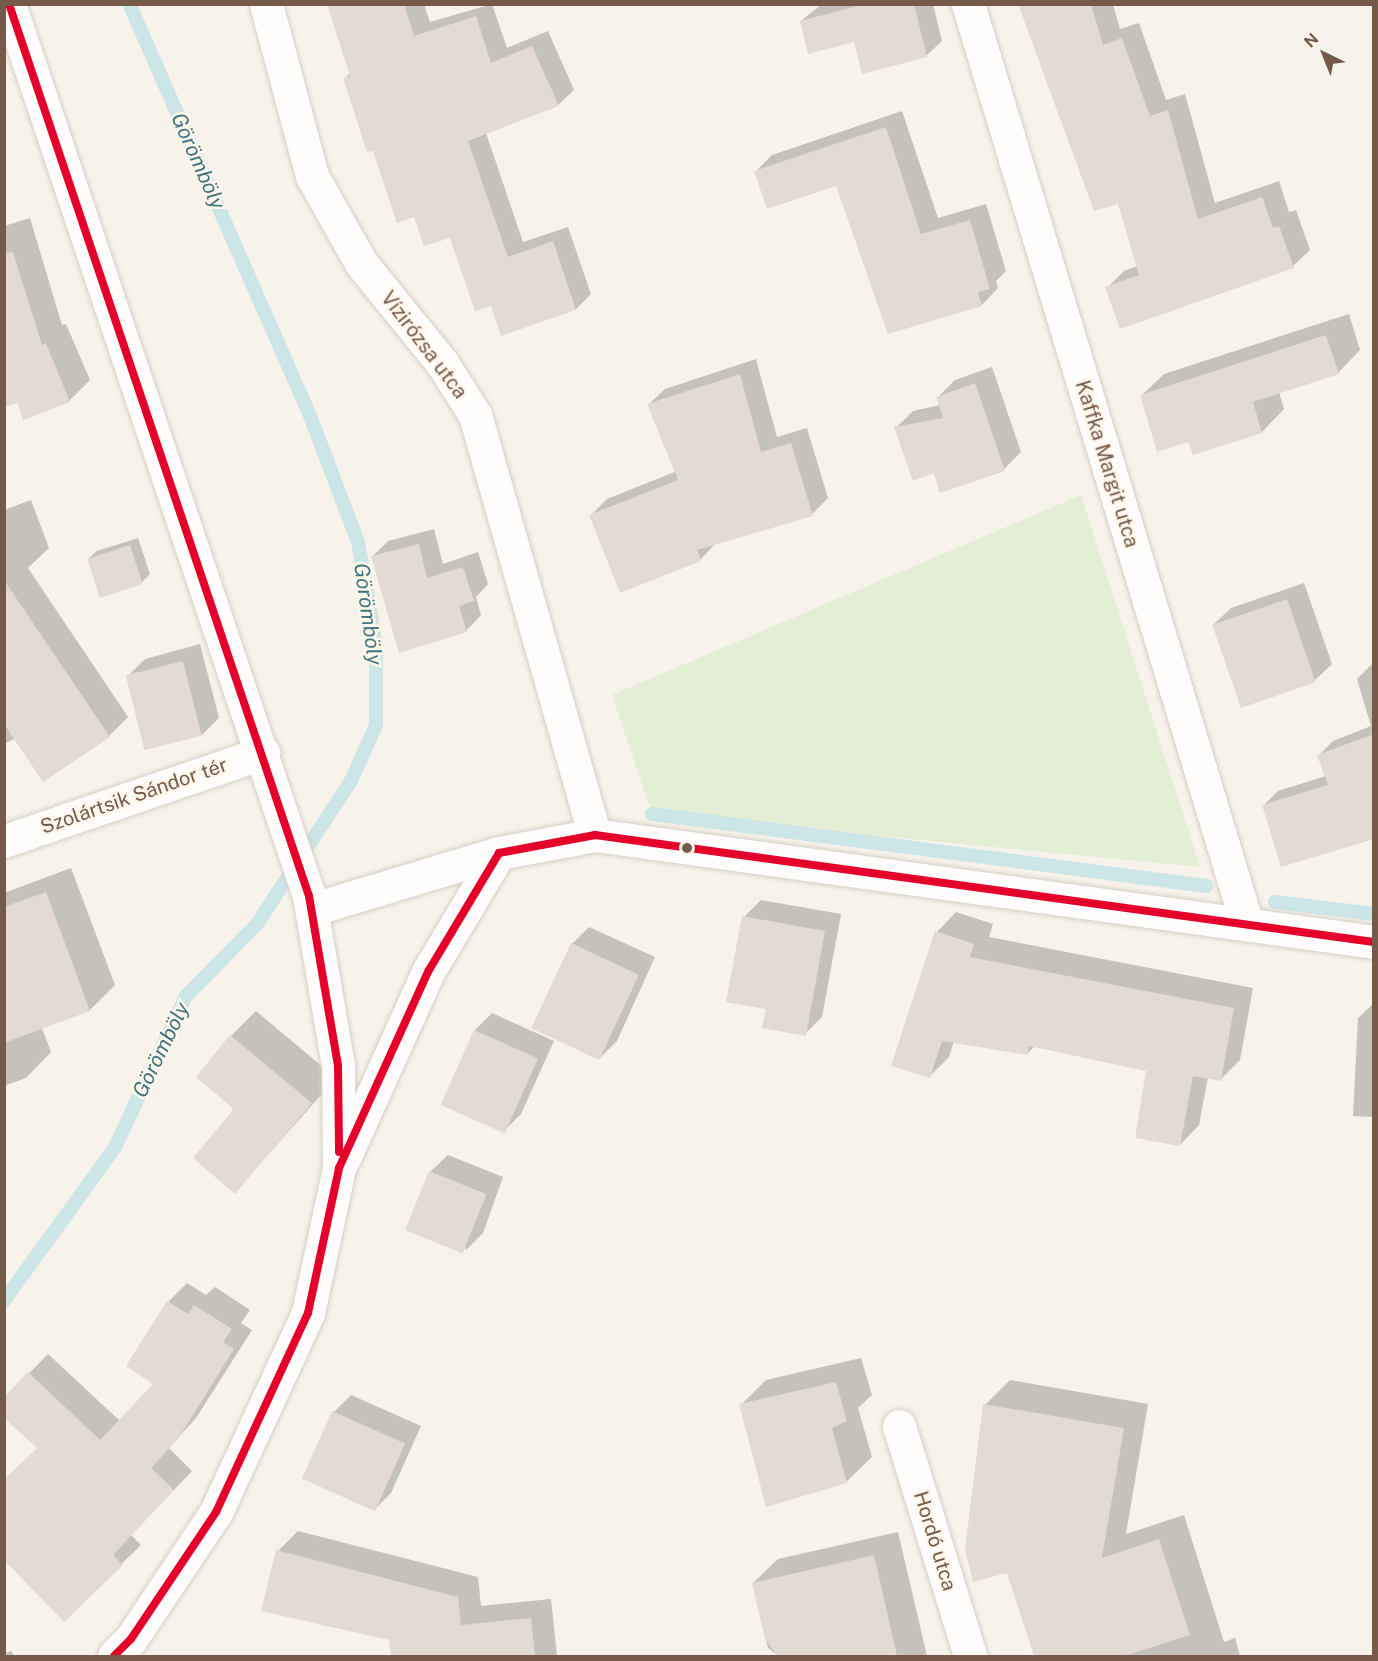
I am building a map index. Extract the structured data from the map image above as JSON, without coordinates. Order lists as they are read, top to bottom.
{
  "streets": {
    "street": [
      "Vízirózsa utca",
      "Kaffka Margit utca",
      "Szolártsik Sándor tér",
      "Hordó utca"
    ]
  },
  "water": ["Görömböly"],
  "north": "top left"
}
